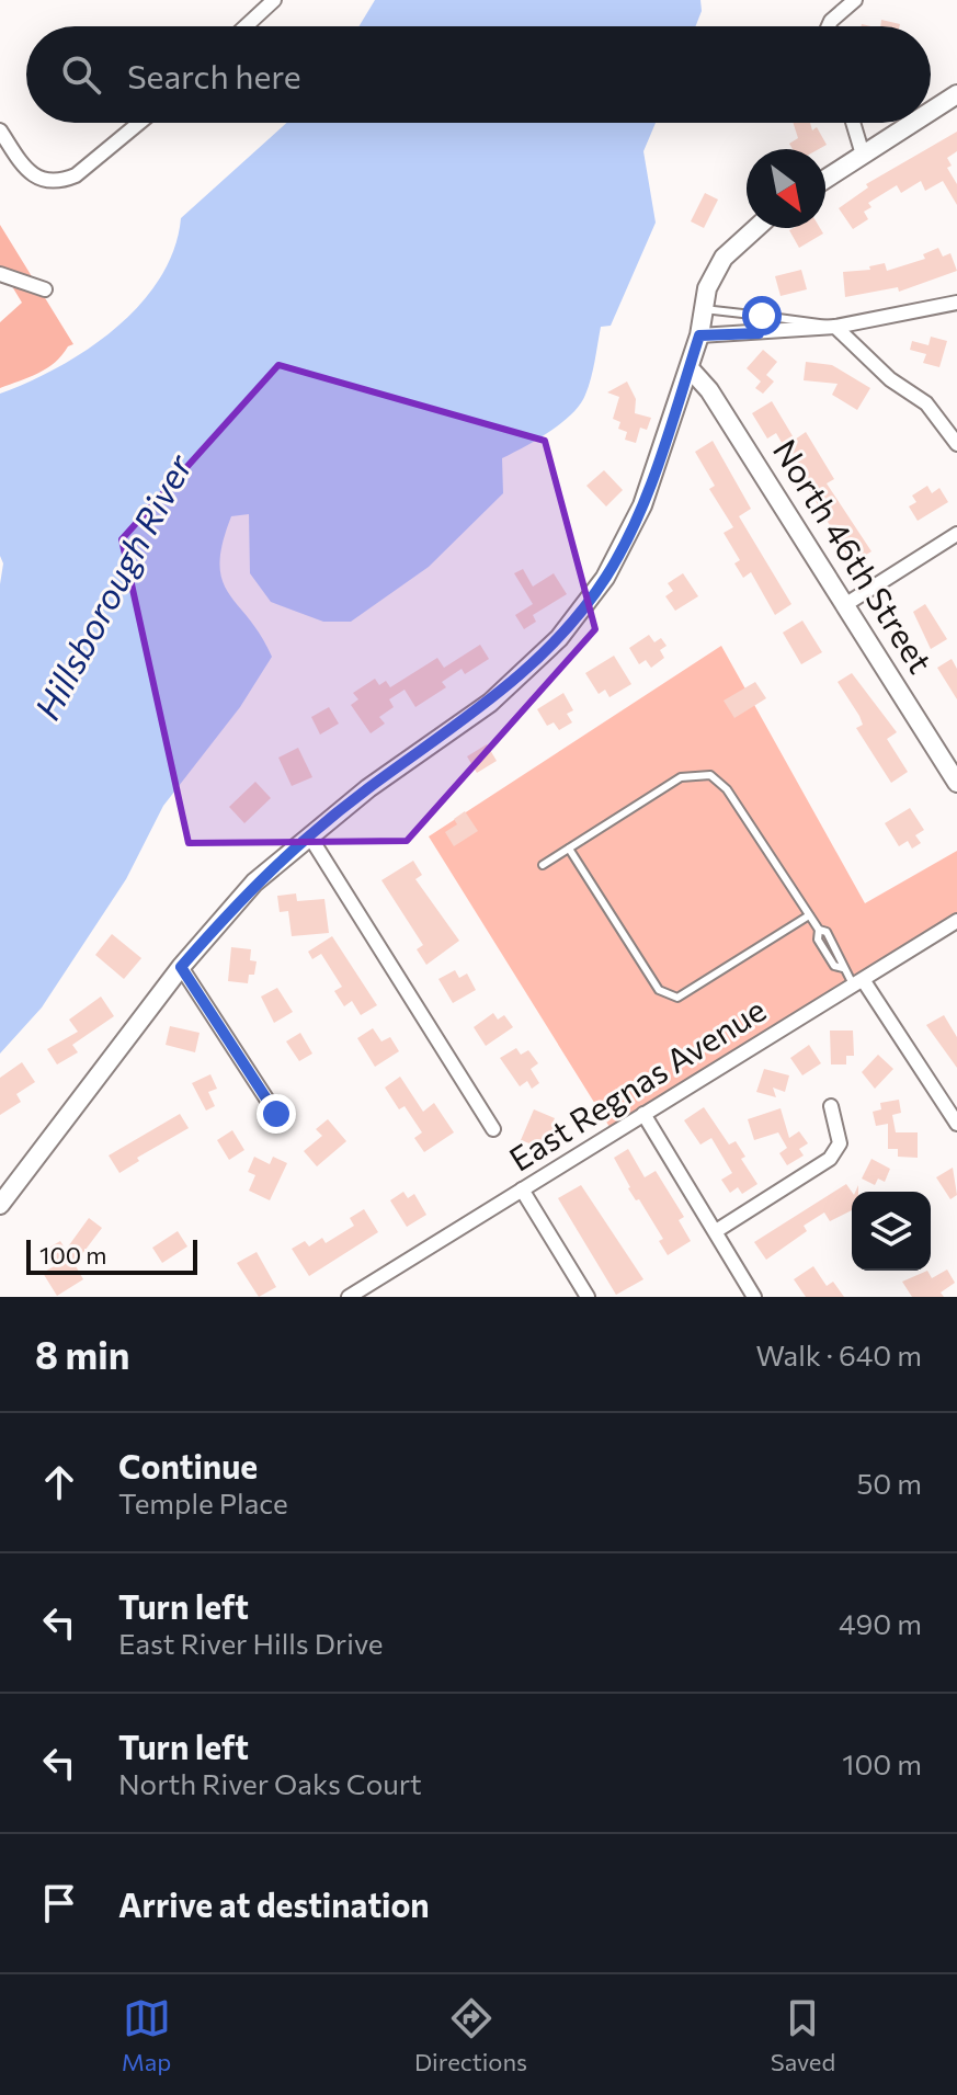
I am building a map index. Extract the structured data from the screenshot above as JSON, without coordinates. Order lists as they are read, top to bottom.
{
  "streets": {
    "street": ["North 46th Street", "East Regnas Avenue"]
  },
  "water": ["Hillsborough River"],
  "scale_bar": "100 m",
  "north": "bottom right",
  "page": {
    "search": "Search here",
    "scale": "100 m",
    "heading": ["8 min", "Walk · 640 m"],
    "list": [
      ["Continue", "Temple Place", "50 m"],
      ["Turn left", "East River Hills Drive", "490 m"],
      ["Turn left", "North River Oaks Court", "100 m"],
      "Arrive at destination"
    ],
    "nav": ["Map", "Directions", "Saved"]
  }
}
